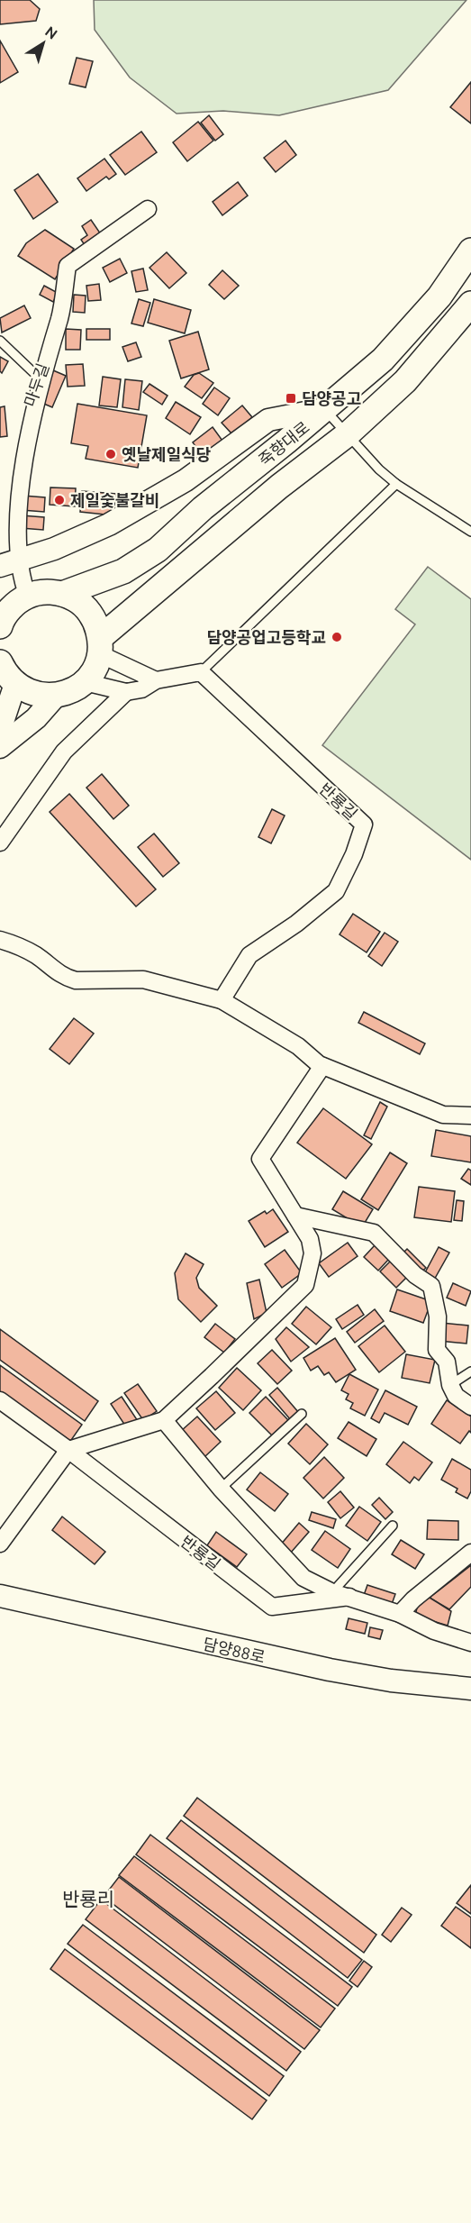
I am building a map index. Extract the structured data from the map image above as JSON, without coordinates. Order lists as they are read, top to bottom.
{
  "streets": {
    "main road": ["죽향대로", "담양88로"],
    "street": ["마두길", "반룡길"]
  },
  "districts": ["반룡리"],
  "places": {
    "transit": ["담양공고"],
    "other": ["옛날제일식당", "제일숯불갈비", "담양공업고등학교"]
  },
  "north": "top right"
}
